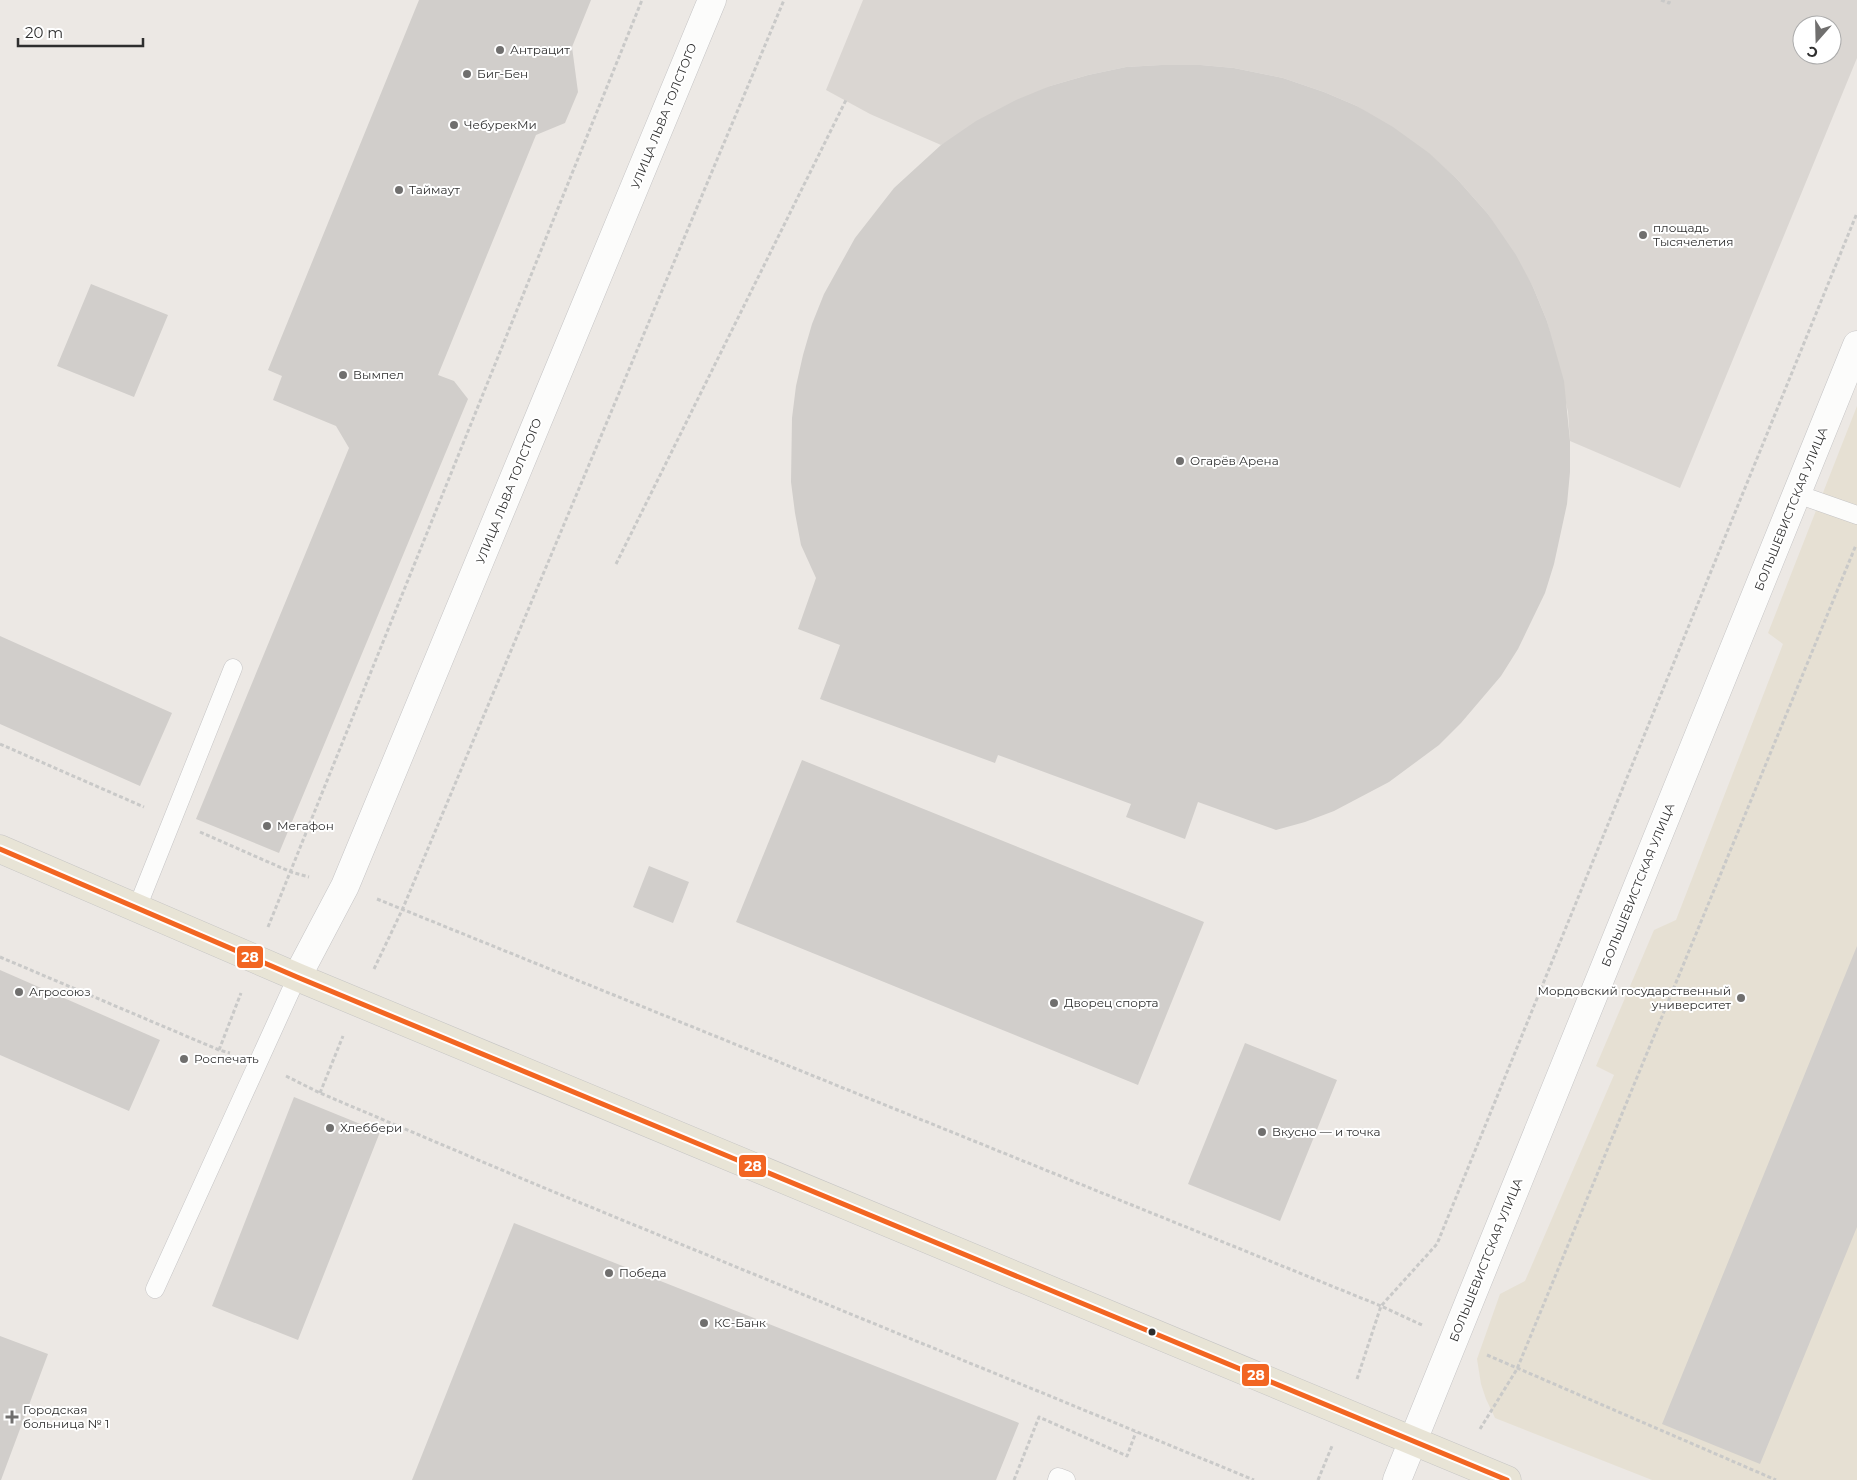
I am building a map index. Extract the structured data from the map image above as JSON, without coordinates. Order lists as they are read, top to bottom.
{
  "streets": {
    "street": ["УЛИЦА ЛЬВА ТОЛСТОГО", "БОЛЬШЕВИСТСКАЯ УЛИЦА"]
  },
  "places": {
    "other": [
      "Антрацит",
      "Биг-Бен",
      "ЧебурекМи",
      "Таймаут",
      "площадь Тысячелетия",
      "Вымпел",
      "Огарёв Арена",
      "Мегафон",
      "Агросоюз",
      "Мордовский государственный университет",
      "Дворец cпорта",
      "Роспечать",
      "Хлеббери",
      "Вкусно — и точка",
      "Победа",
      "КС-Банк"
    ],
    "health": ["Городская больница № 1"]
  },
  "lines": ["transit line 28"],
  "scale_bar": "20 m",
  "north": "bottom"
}
